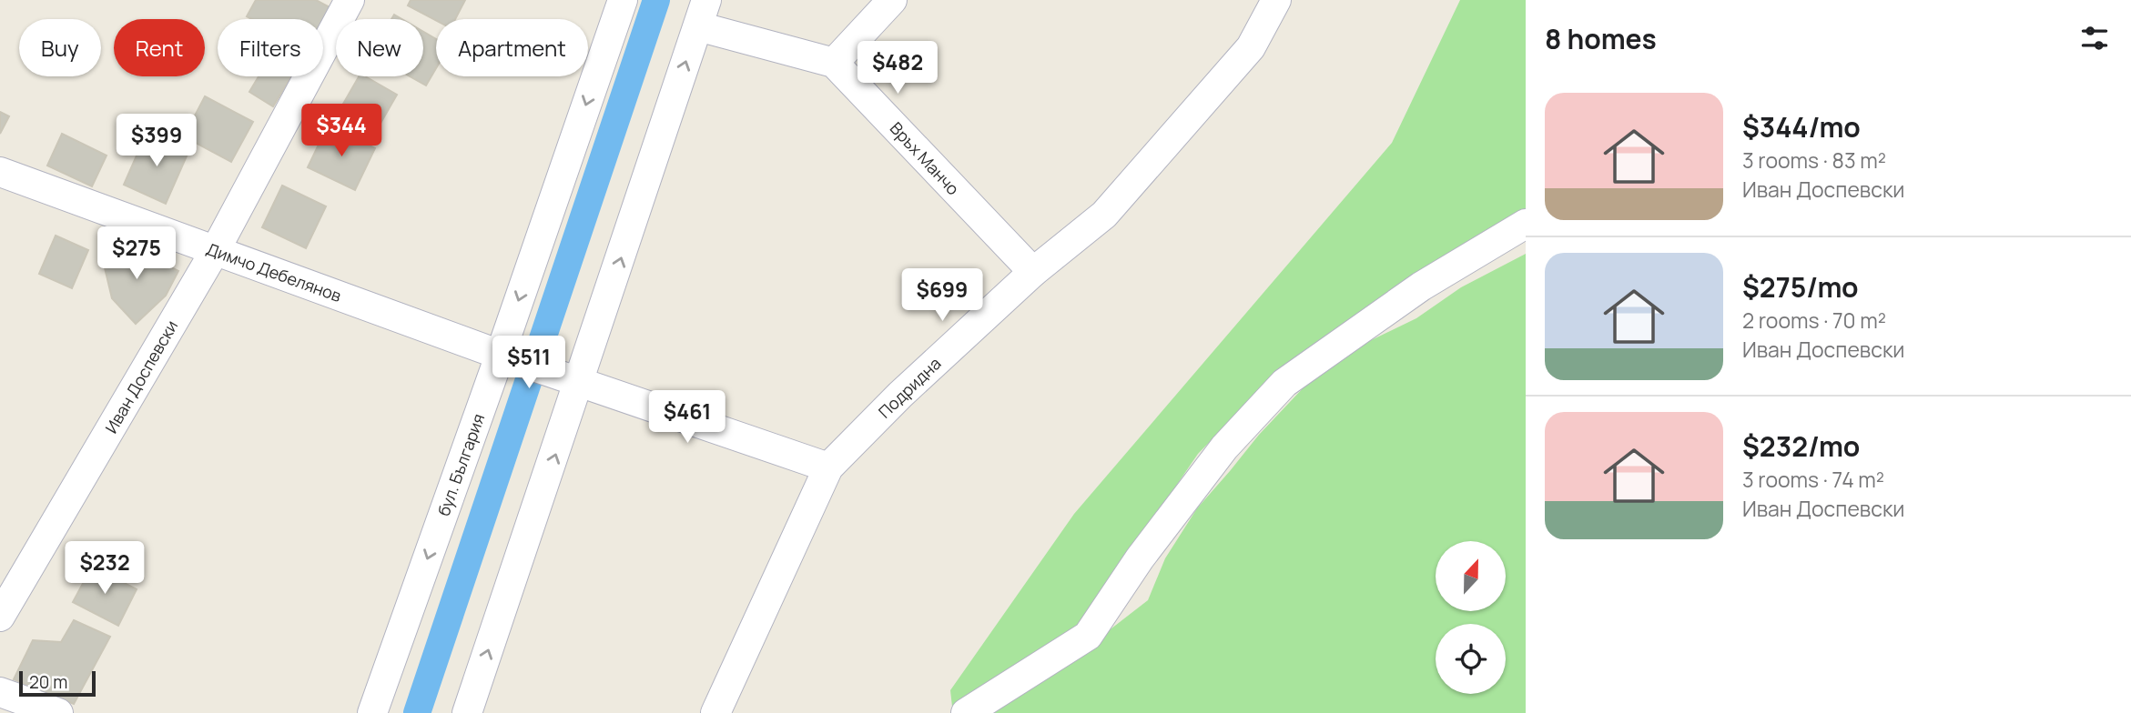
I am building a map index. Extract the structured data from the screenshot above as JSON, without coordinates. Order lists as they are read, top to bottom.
{
  "streets": {
    "street": [
      "Връх Манчо",
      "Димчо Дебелянов",
      "Иван Доспевски",
      "Подридна",
      "бул. България"
    ]
  },
  "crossings": [
    ["Връх Манчо", "Подридна"],
    ["Димчо Дебелянов", "Иван Доспевски"],
    ["Димчо Дебелянов", "бул. България"]
  ],
  "scale_bar": "20 m",
  "north": "top",
  "page": {
    "heading": "8 homes",
    "chip": [
      "Buy",
      "Rent",
      "Filters",
      "New",
      "Apartment"
    ],
    "price": [
      "$482",
      "$344",
      "$399",
      "$275",
      "$699",
      "$511",
      "$461",
      "$232"
    ],
    "list": [
      {
        "name": "$344/mo",
        "note": "3 rooms · 83 m² · Иван Доспевски"
      },
      {
        "name": "$275/mo",
        "note": "2 rooms · 70 m² · Иван Доспевски"
      },
      {
        "name": "$232/mo",
        "note": "3 rooms · 74 m² · Иван Доспевски"
      }
    ],
    "scale": "20 m"
  }
}
